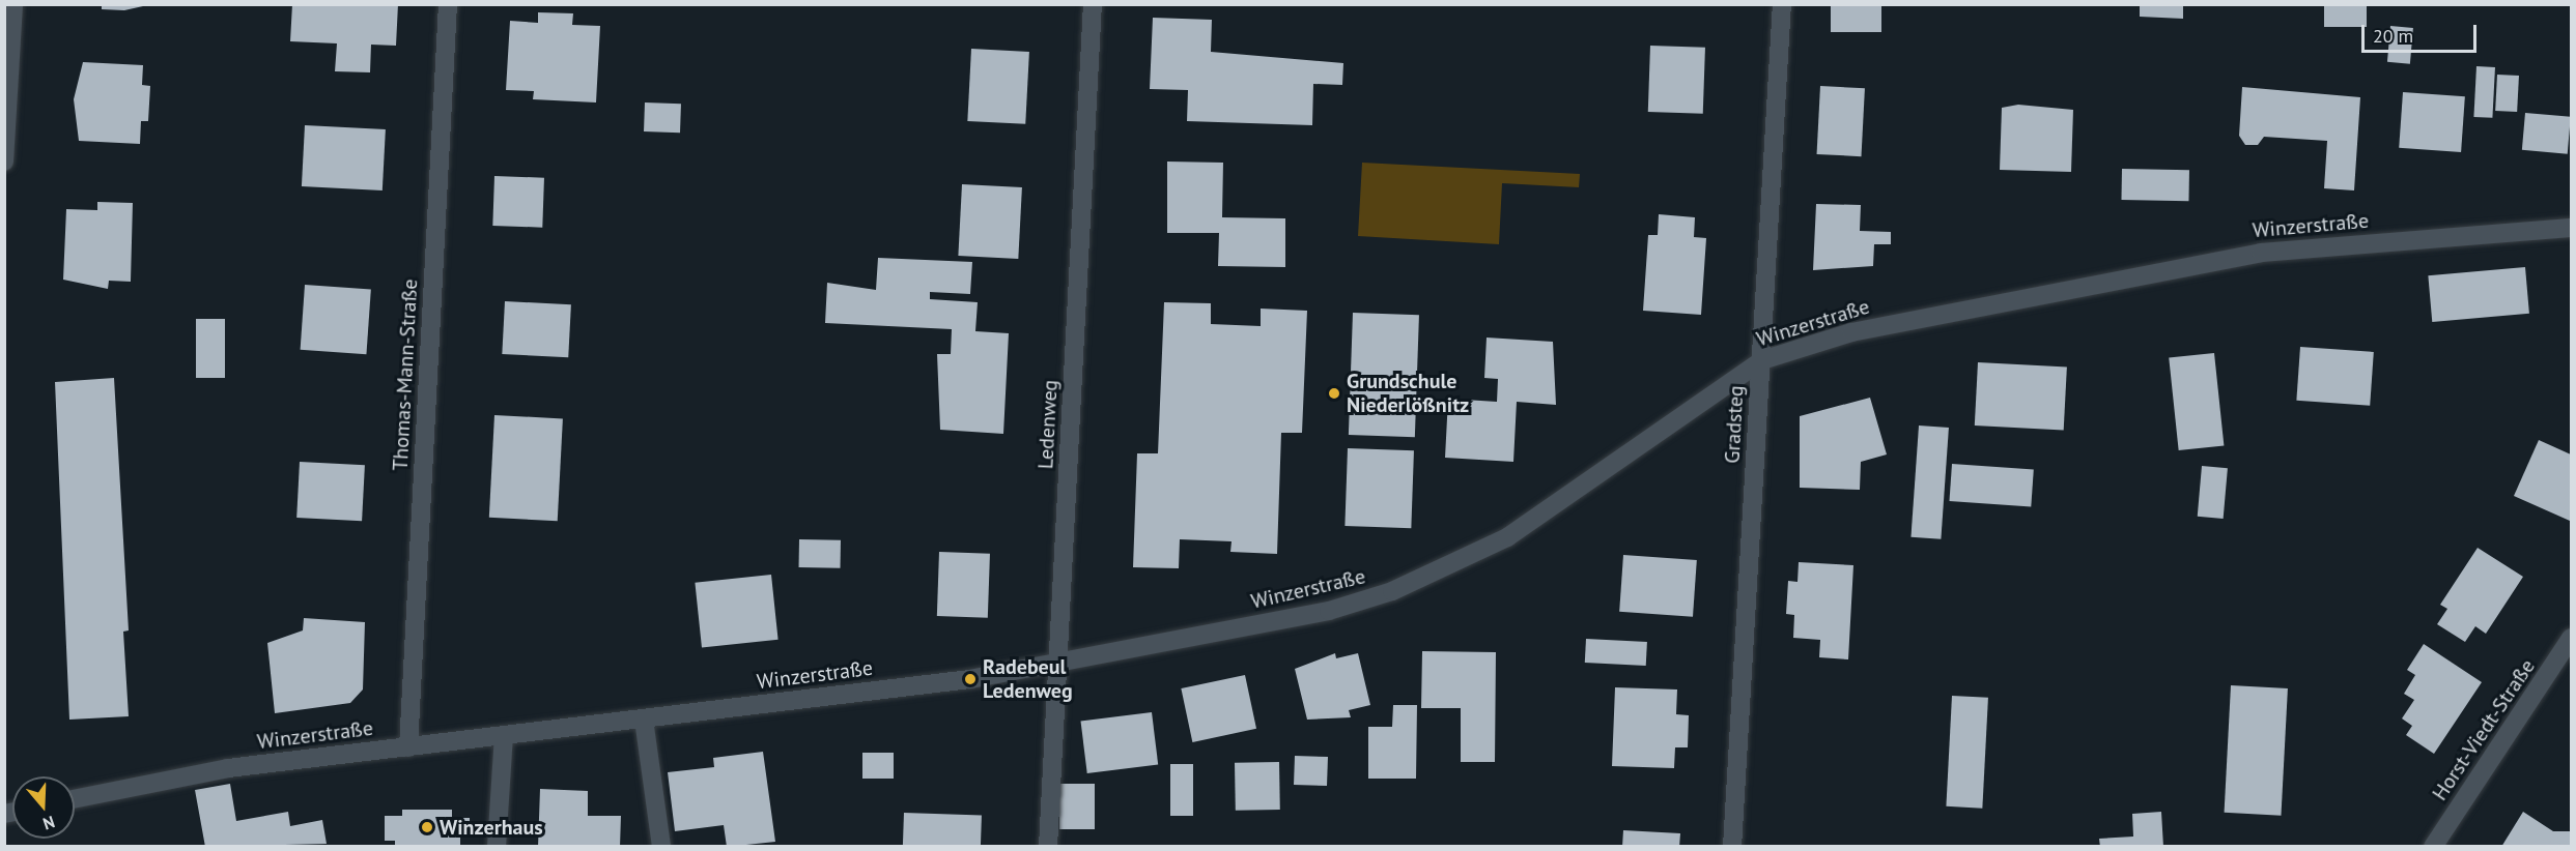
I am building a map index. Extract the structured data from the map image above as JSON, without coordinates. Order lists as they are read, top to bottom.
{
  "streets": {
    "street": [
      "Winzerstraße",
      "Thomas-Mann-Straße",
      "Ledenweg",
      "Gradsteg",
      "Horst-Viedt-Straße"
    ]
  },
  "crossings": [
    ["Winzerstraße", "Thomas-Mann-Straße"],
    ["Winzerstraße", "Ledenweg"],
    ["Winzerstraße", "Gradsteg"]
  ],
  "places": ["Grundschule Niederlößnitz", "Radebeul Ledenweg", "Winzerhaus"],
  "scale_bar": "20 m",
  "north": "bottom"
}
